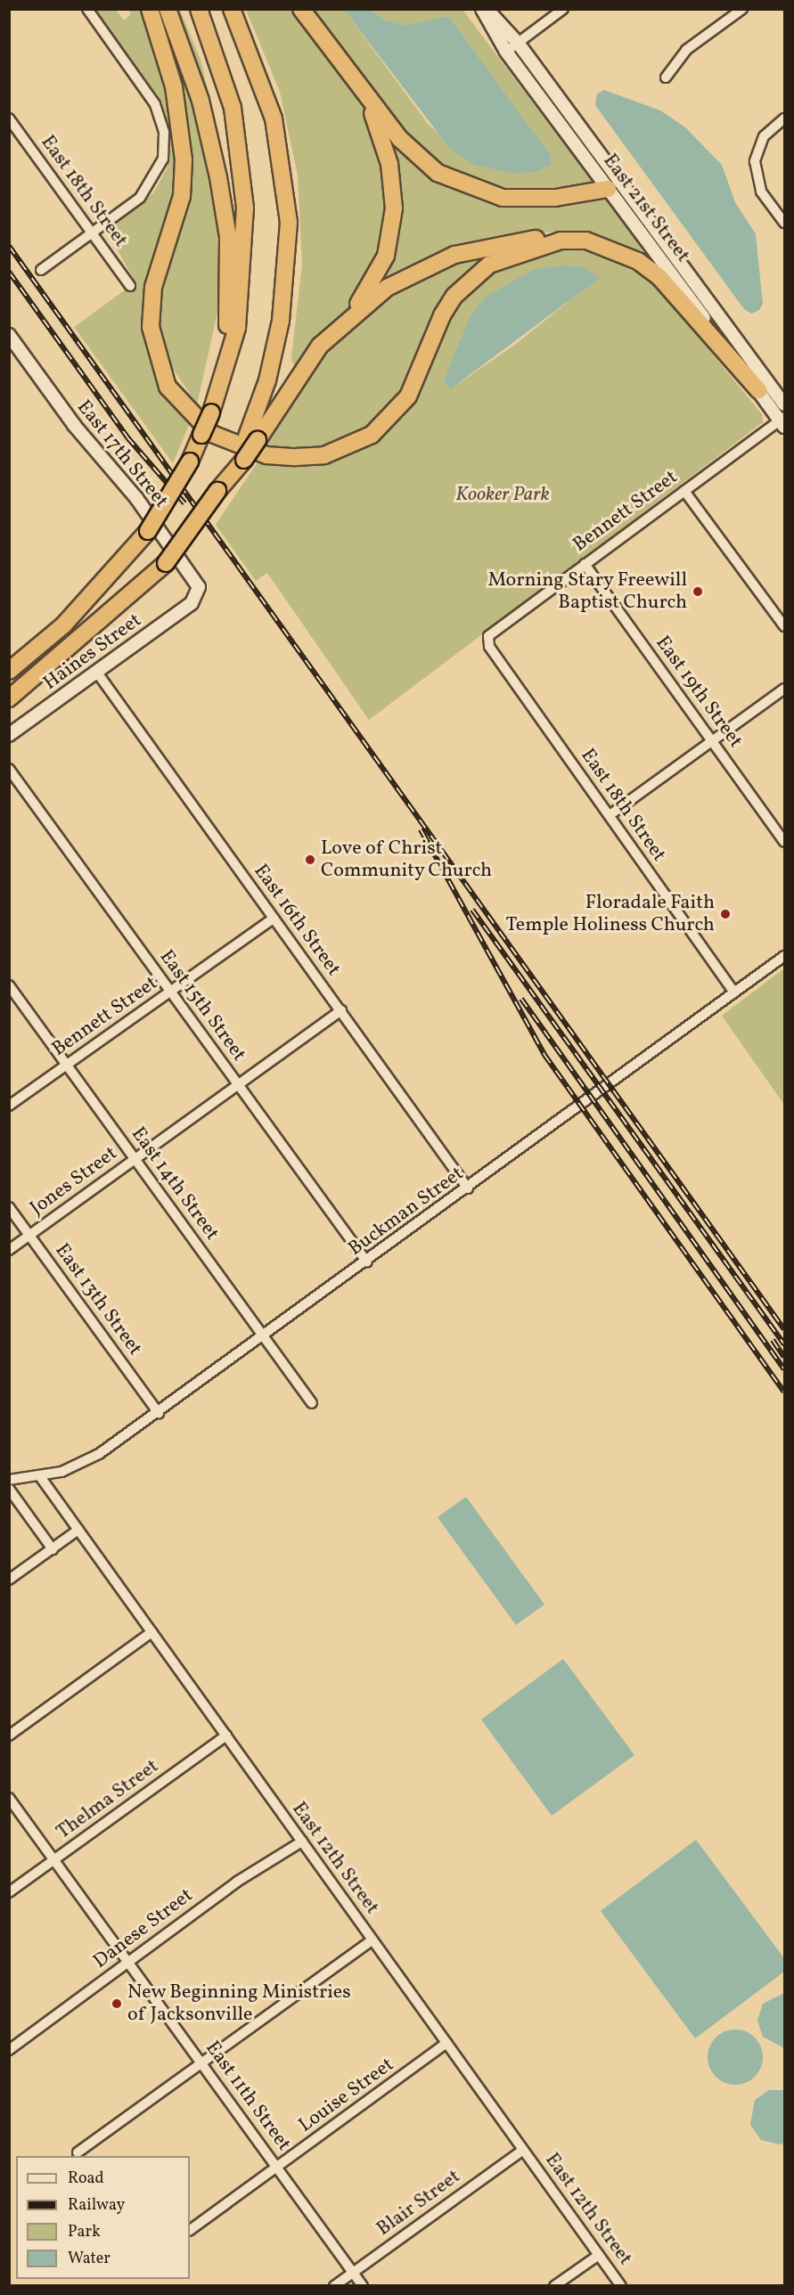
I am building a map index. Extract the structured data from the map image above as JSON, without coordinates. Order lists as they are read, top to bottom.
{
  "streets": {
    "main road": ["East 21st Street", "East 17th Street", "Haines Street"],
    "street": [
      "East 18th Street",
      "Bennett Street",
      "East 19th Street",
      "East 16th Street",
      "East 15th Street",
      "Jones Street",
      "East 14th Street",
      "Buckman Street",
      "East 13th Street",
      "Thelma Street",
      "East 12th Street",
      "Danese Street",
      "Louise Street",
      "East 11th Street",
      "Blair Street"
    ]
  },
  "crossings": [
    ["East 18th Street", "Bennett Street"],
    ["East 18th Street", "Buckman Street"],
    ["East 21st Street", "Bennett Street"],
    ["East 17th Street", "Haines Street"],
    ["Bennett Street", "East 19th Street"],
    ["Bennett Street", "East 16th Street"],
    ["Bennett Street", "East 15th Street"],
    ["Bennett Street", "East 14th Street"],
    ["Haines Street", "East 16th Street"],
    ["East 16th Street", "Jones Street"],
    ["East 16th Street", "Buckman Street"],
    ["East 15th Street", "Jones Street"],
    ["East 15th Street", "Buckman Street"],
    ["Jones Street", "East 14th Street"],
    ["Jones Street", "East 13th Street"],
    ["East 14th Street", "Buckman Street"],
    ["Buckman Street", "East 13th Street"],
    ["Buckman Street", "East 12th Street"],
    ["Thelma Street", "East 12th Street"],
    ["Thelma Street", "East 11th Street"],
    ["East 12th Street", "Danese Street"],
    ["East 12th Street", "Louise Street"],
    ["East 12th Street", "Blair Street"],
    ["Danese Street", "East 11th Street"],
    ["Louise Street", "East 11th Street"],
    ["East 11th Street", "Blair Street"]
  ],
  "parks": ["Kooker Park"],
  "places": [
    "Morning Stary Freewill Baptist Church",
    "Love of Christ Community Church",
    "Floradale Faith Temple Holiness Church",
    "New Beginning Ministries of Jacksonville"
  ],
  "legend": [
    "Road",
    "Railway",
    "Park",
    "Water"
  ]
}
